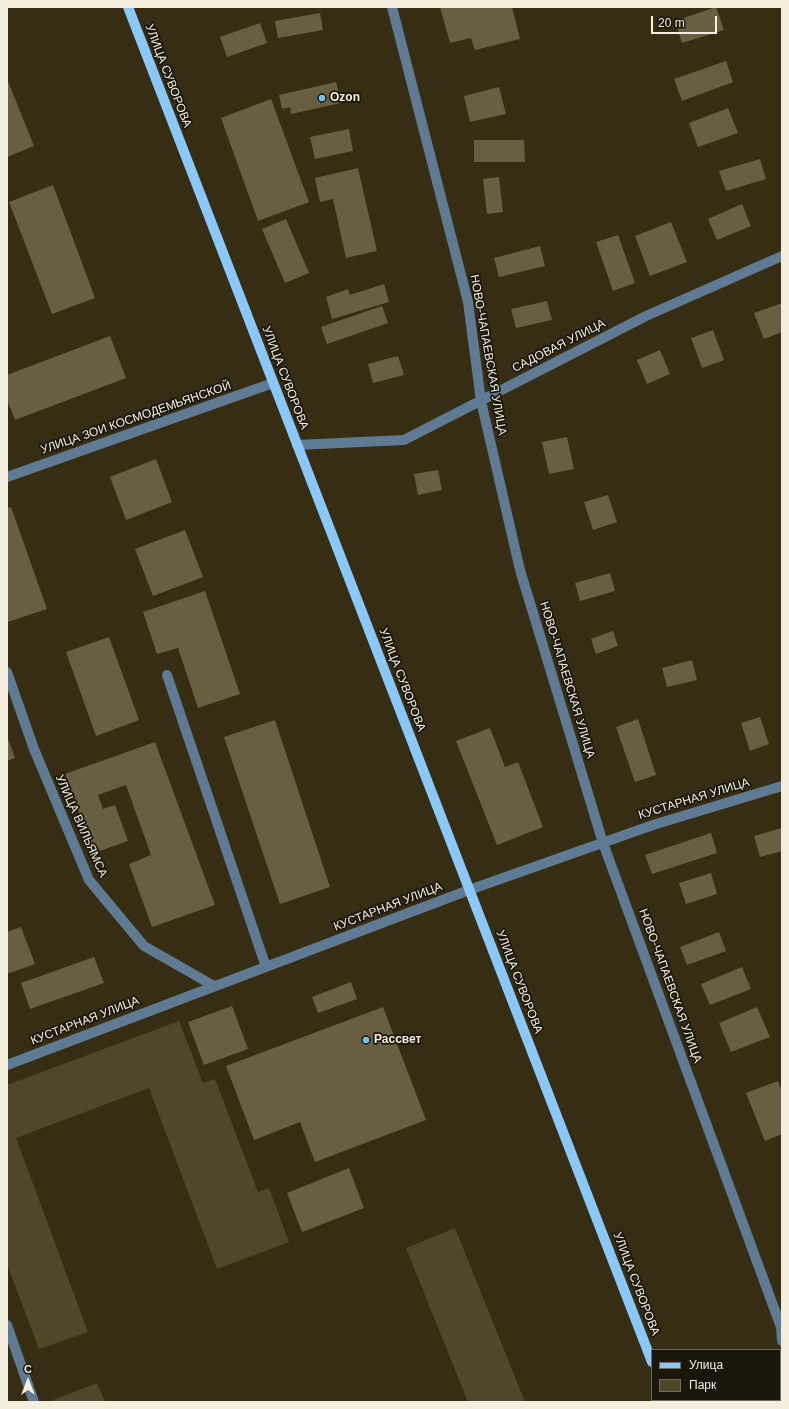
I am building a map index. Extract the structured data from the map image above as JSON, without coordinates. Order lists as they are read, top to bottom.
{
  "streets": {
    "main road": ["УЛИЦА СУВОРОВА"],
    "street": [
      "САДОВАЯ УЛИЦА",
      "НОВО-ЧАПАЕВСКАЯ УЛИЦА",
      "УЛИЦА ЗОИ КОСМОДЕМЬЯНСКОЙ",
      "КУСТАРНАЯ УЛИЦА",
      "УЛИЦА ВИЛЬЯМСА"
    ]
  },
  "crossings": [
    ["УЛИЦА СУВОРОВА", "САДОВАЯ УЛИЦА"],
    ["УЛИЦА СУВОРОВА", "УЛИЦА ЗОИ КОСМОДЕМЬЯНСКОЙ"],
    ["УЛИЦА СУВОРОВА", "КУСТАРНАЯ УЛИЦА"],
    ["САДОВАЯ УЛИЦА", "НОВО-ЧАПАЕВСКАЯ УЛИЦА"],
    ["НОВО-ЧАПАЕВСКАЯ УЛИЦА", "КУСТАРНАЯ УЛИЦА"],
    ["КУСТАРНАЯ УЛИЦА", "УЛИЦА ВИЛЬЯМСА"]
  ],
  "places": ["Ozon", "Рассвет"],
  "legend": ["Улица", "Парк"],
  "scale_bar": "20 m",
  "north": "top"
}
